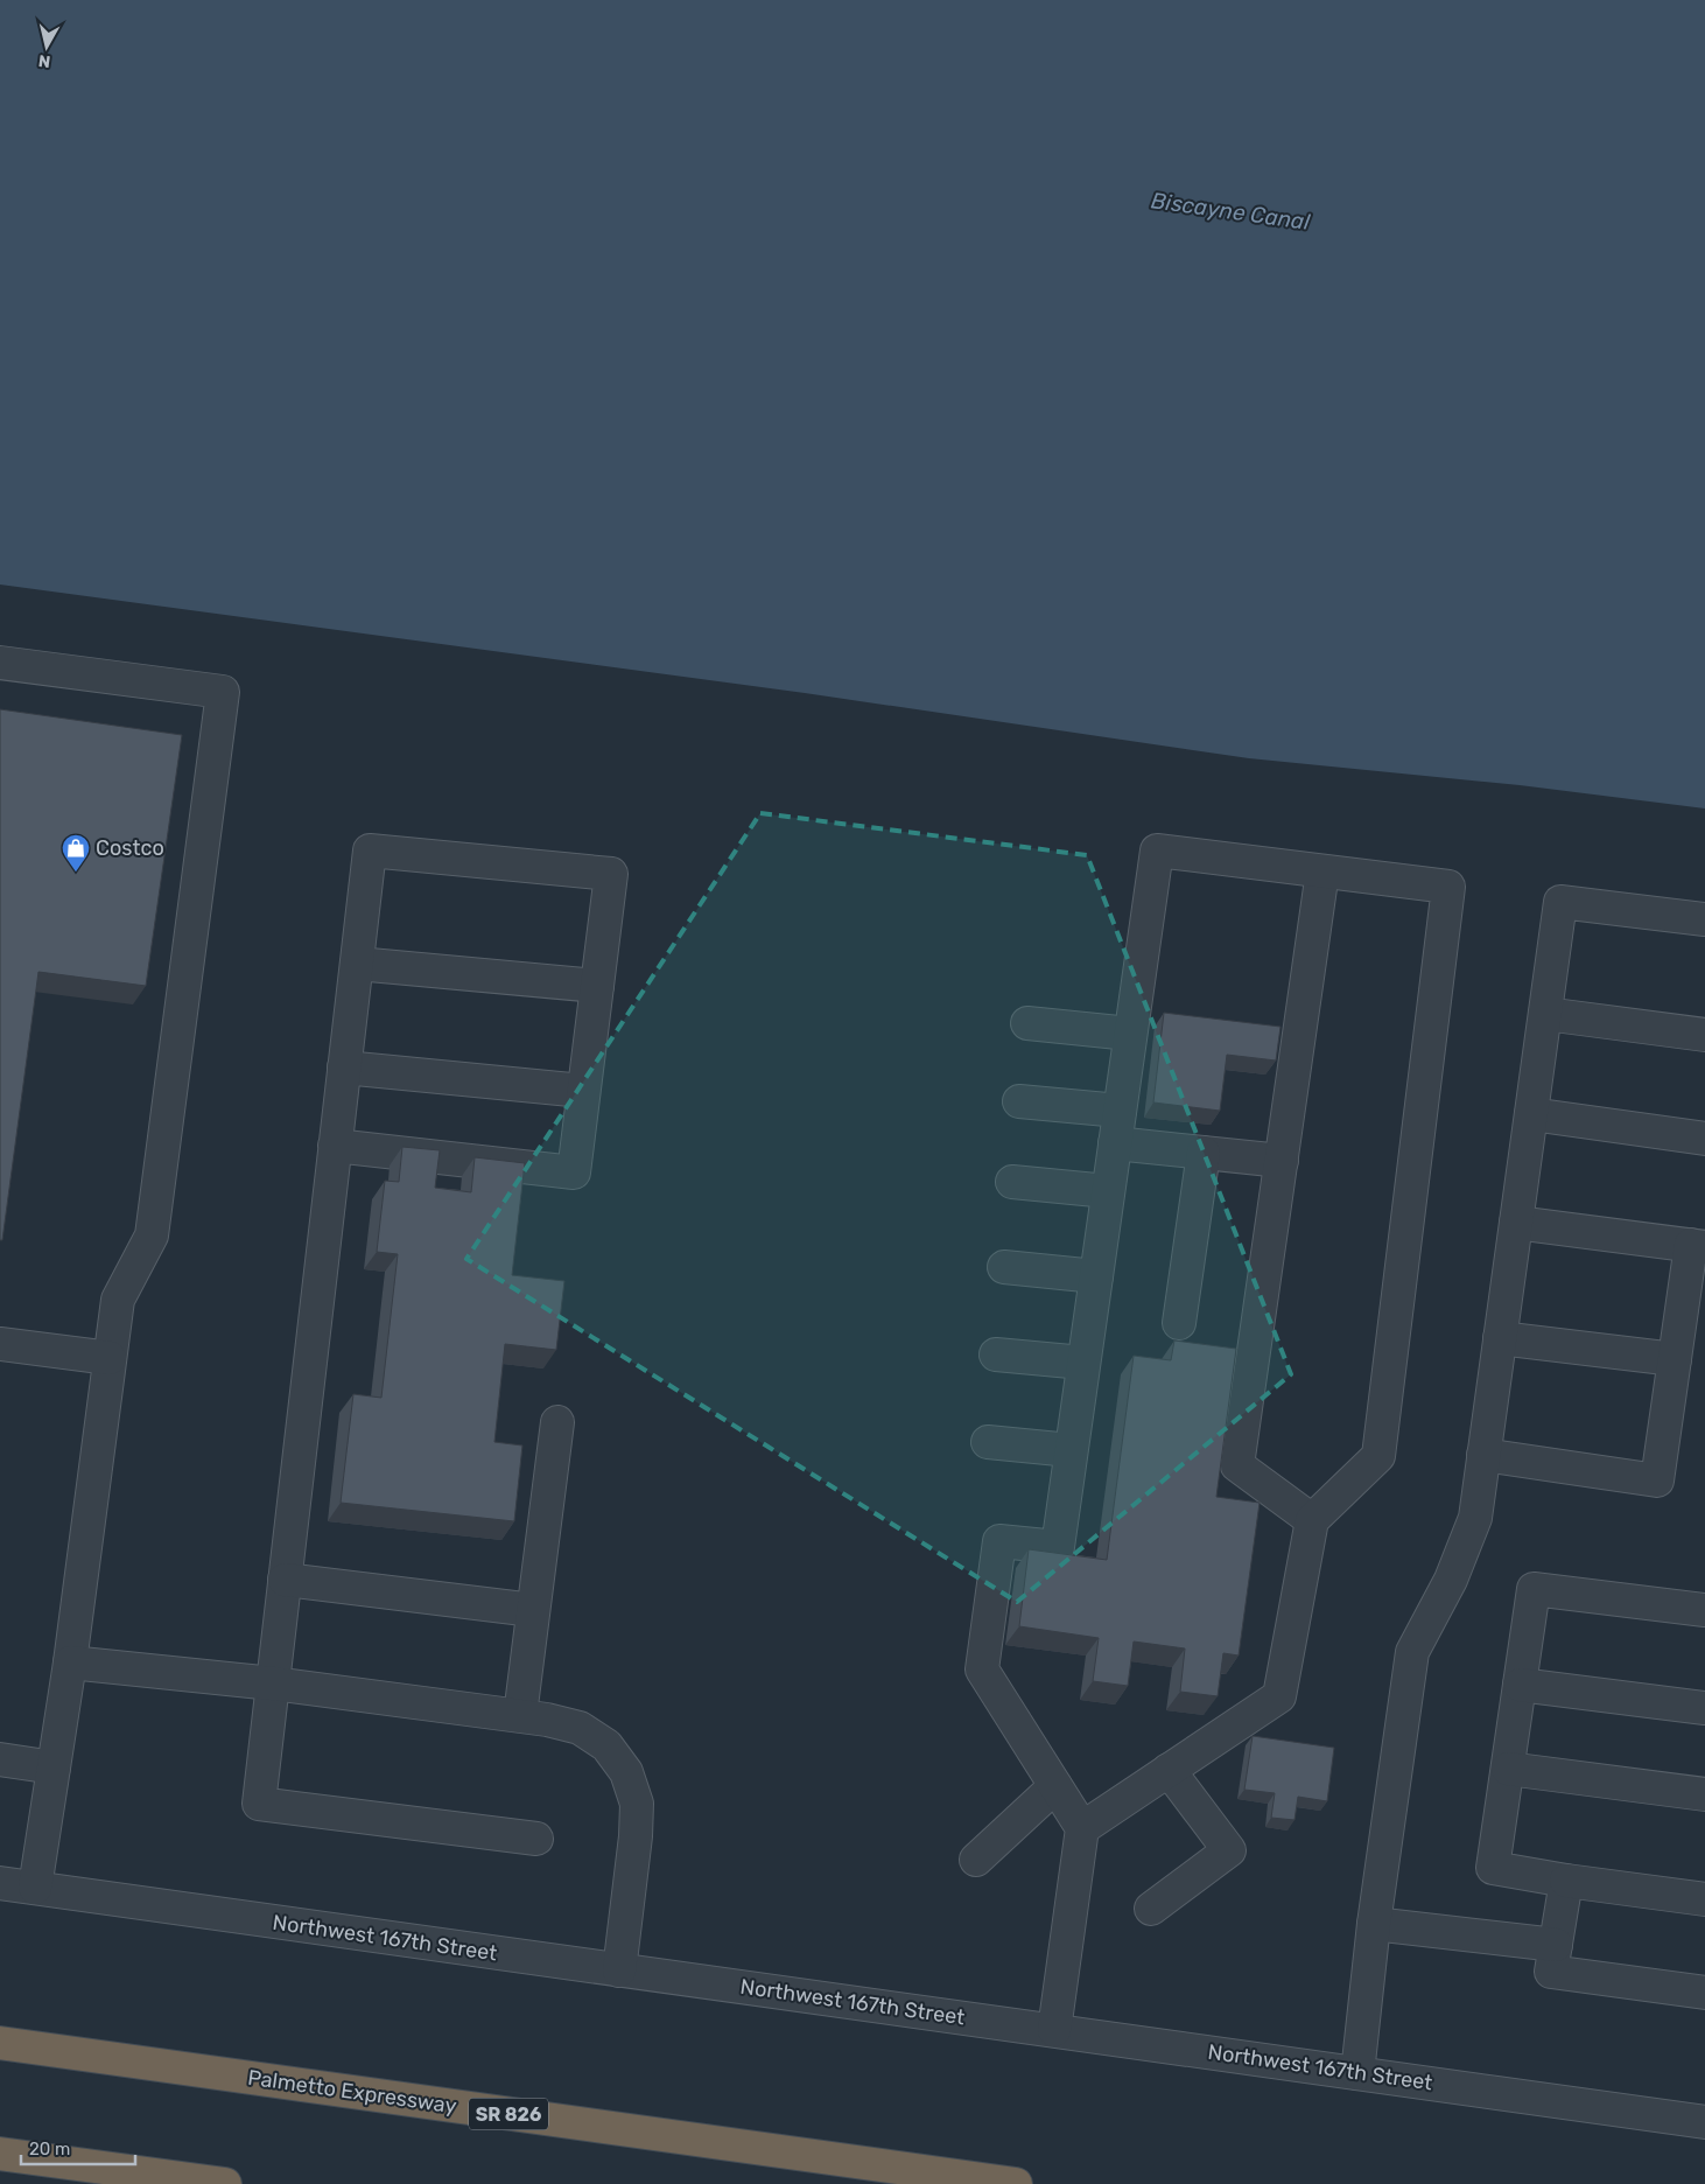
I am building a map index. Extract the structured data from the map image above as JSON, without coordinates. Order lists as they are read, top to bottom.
{
  "streets": {
    "highway": ["Palmetto Expressway", "SR 826"],
    "street": ["Northwest 167th Street"]
  },
  "water": ["Biscayne Canal"],
  "places": {
    "shop": ["Costco"]
  },
  "scale_bar": "20 m",
  "north": "bottom"
}
